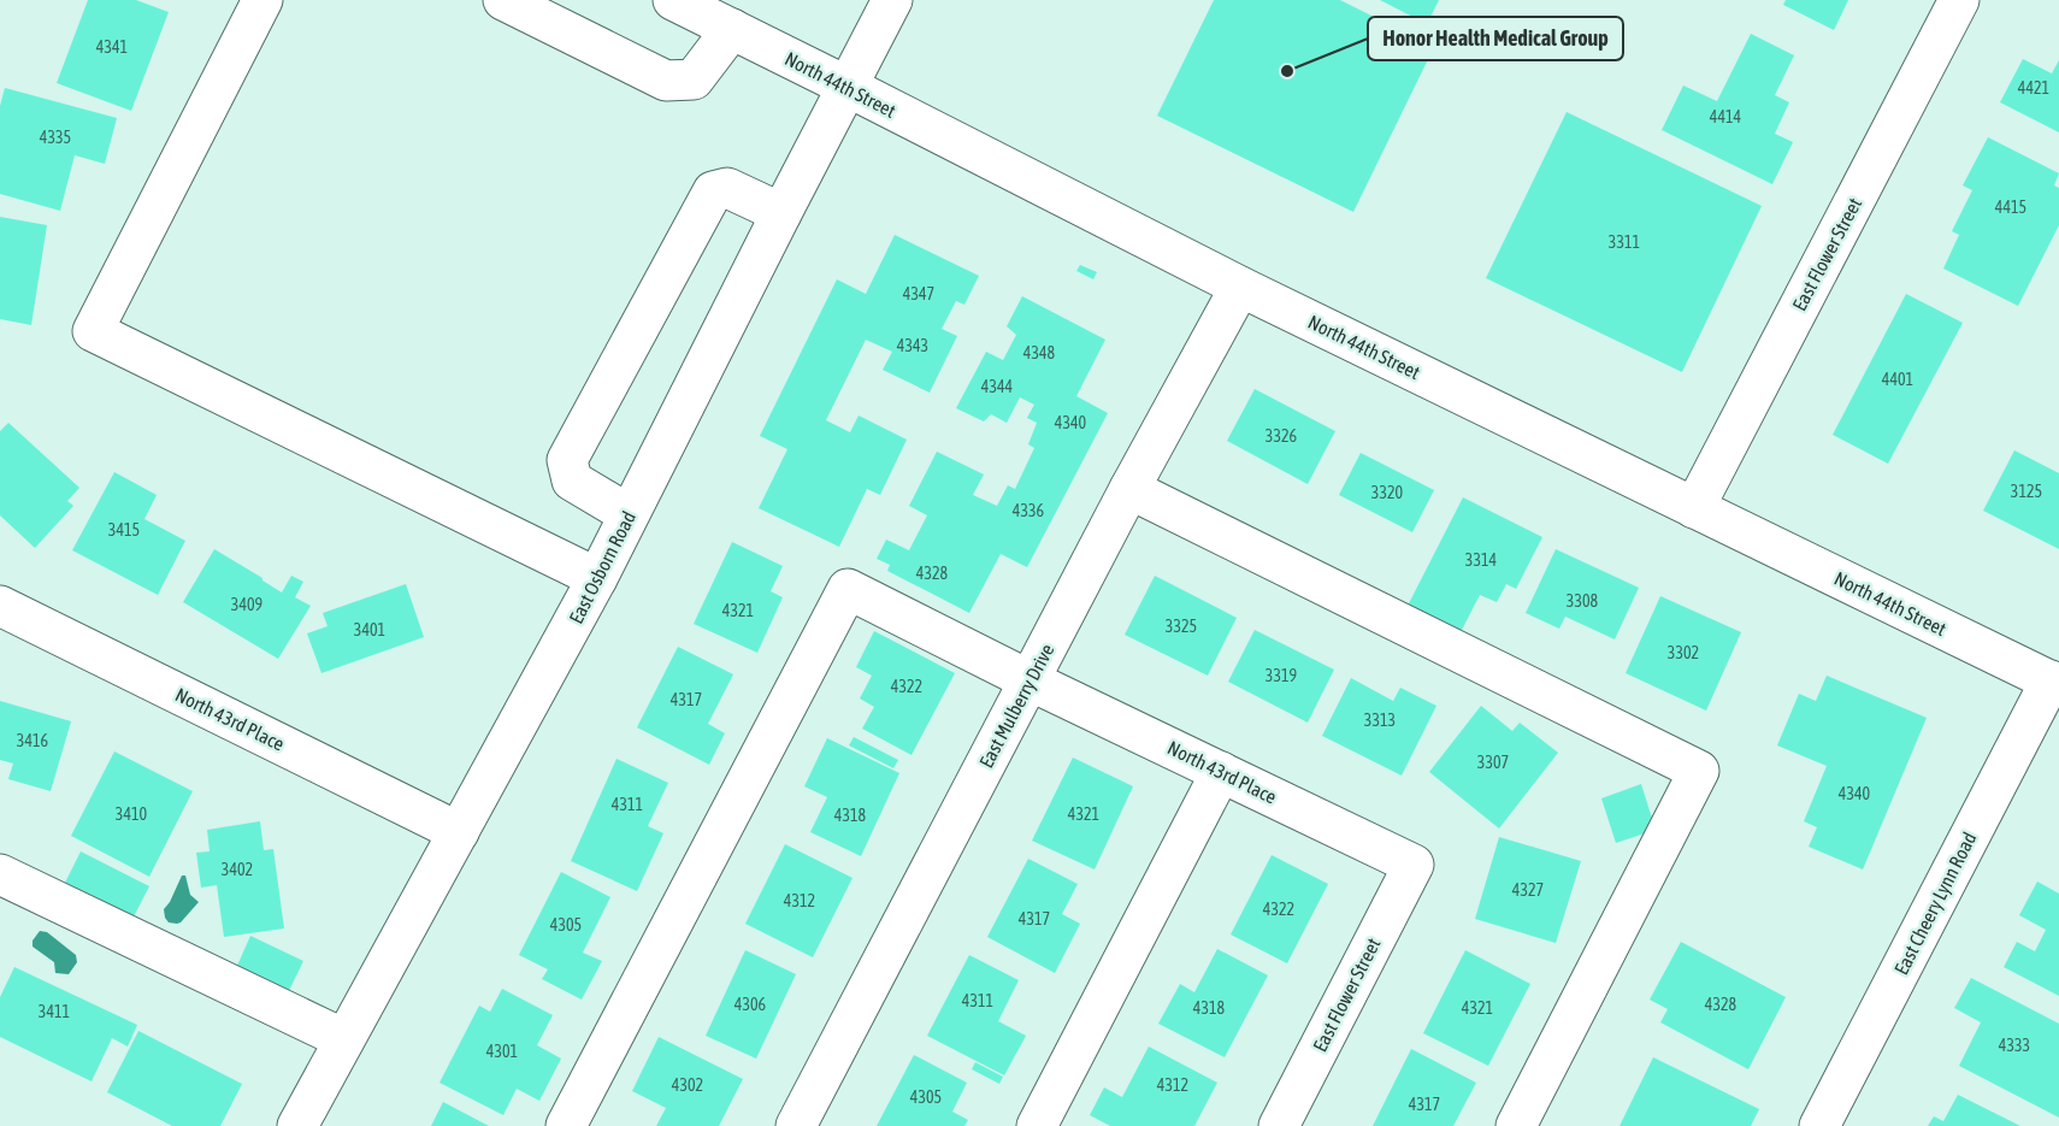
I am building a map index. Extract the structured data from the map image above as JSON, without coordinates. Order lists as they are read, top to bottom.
{
  "streets": {
    "street": [
      "North 44th Street",
      "East Flower Street",
      "East Osborn Road",
      "East Mulberry Drive",
      "North 43rd Place",
      "East Cheery Lynn Road"
    ]
  },
  "crossings": [
    ["North 44th Street", "East Flower Street"],
    ["North 44th Street", "East Osborn Road"],
    ["North 44th Street", "East Mulberry Drive"],
    ["North 44th Street", "East Cheery Lynn Road"],
    ["East Flower Street", "North 43rd Place"],
    ["East Osborn Road", "North 43rd Place"],
    ["East Mulberry Drive", "North 43rd Place"]
  ],
  "places": ["Honor Health Medical Group"],
  "house_numbers": [
    "4341",
    "4421",
    "4414",
    "4335",
    "4415",
    "3311",
    "4347",
    "4343",
    "4348",
    "4401",
    "4344",
    "4340",
    "3326",
    "3125",
    "3320",
    "4336",
    "3415",
    "3314",
    "4328",
    "3308",
    "3409",
    "4321",
    "3325",
    "3401",
    "3302",
    "3319",
    "4322",
    "4317",
    "3313",
    "3416",
    "3307",
    "4340",
    "4311",
    "3410",
    "4321",
    "4318",
    "3402",
    "4327",
    "4312",
    "4322",
    "4317",
    "4305",
    "4311",
    "4306",
    "4328",
    "4318",
    "4321",
    "3411",
    "4333",
    "4301",
    "4302",
    "4312",
    "4305",
    "4317"
  ]
}
